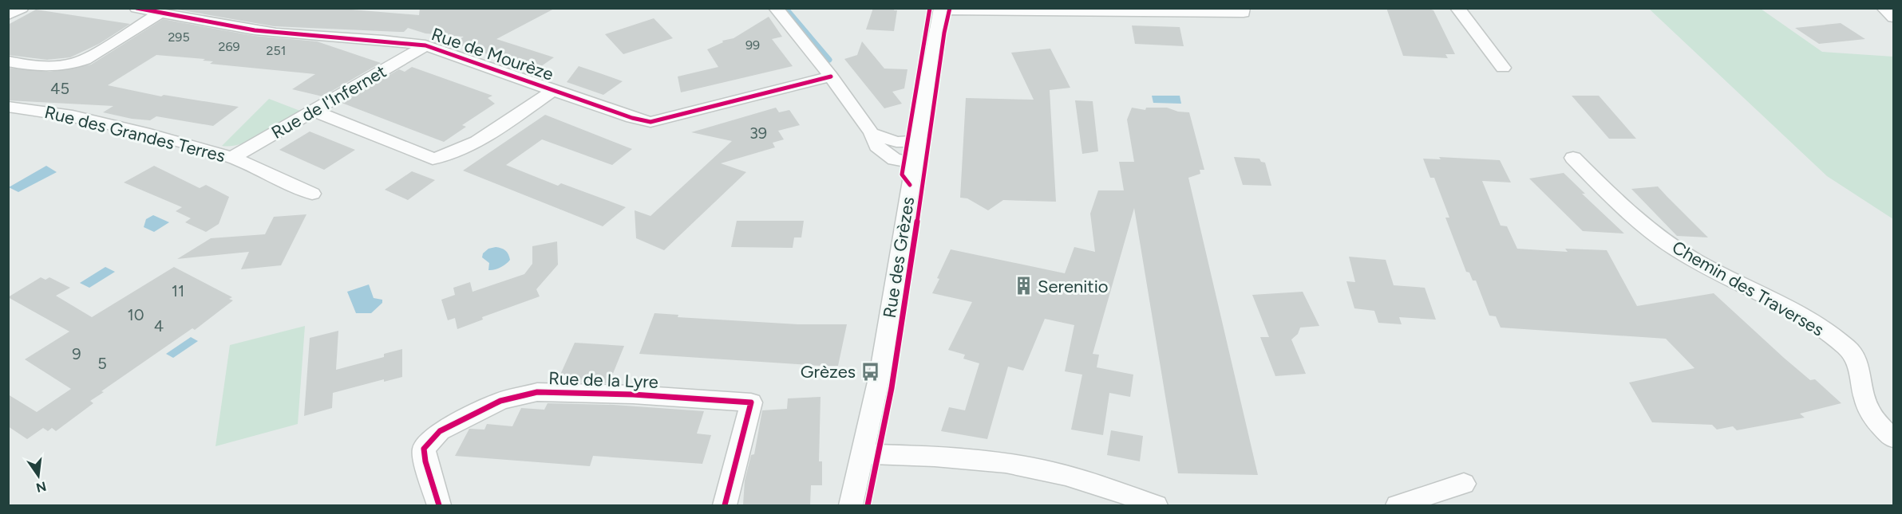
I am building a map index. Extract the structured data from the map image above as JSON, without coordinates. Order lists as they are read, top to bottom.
{
  "streets": {
    "street": [
      "Rue de Mourèze",
      "Rue de l'Infernet",
      "Rue des Grandes Terres",
      "Rue des Grèzes",
      "Chemin des Traverses",
      "Rue de la Lyre"
    ]
  },
  "crossings": [
    ["Rue de Mourèze", "Rue de l'Infernet"],
    ["Rue de l'Infernet", "Rue des Grandes Terres"]
  ],
  "places": {
    "building": ["Serenitio"],
    "bus stop": ["Grèzes"]
  },
  "house_numbers": [
    "295",
    "99",
    "269",
    "251",
    "45",
    "39",
    "11",
    "10",
    "4",
    "9",
    "5"
  ],
  "north": "bottom"
}
